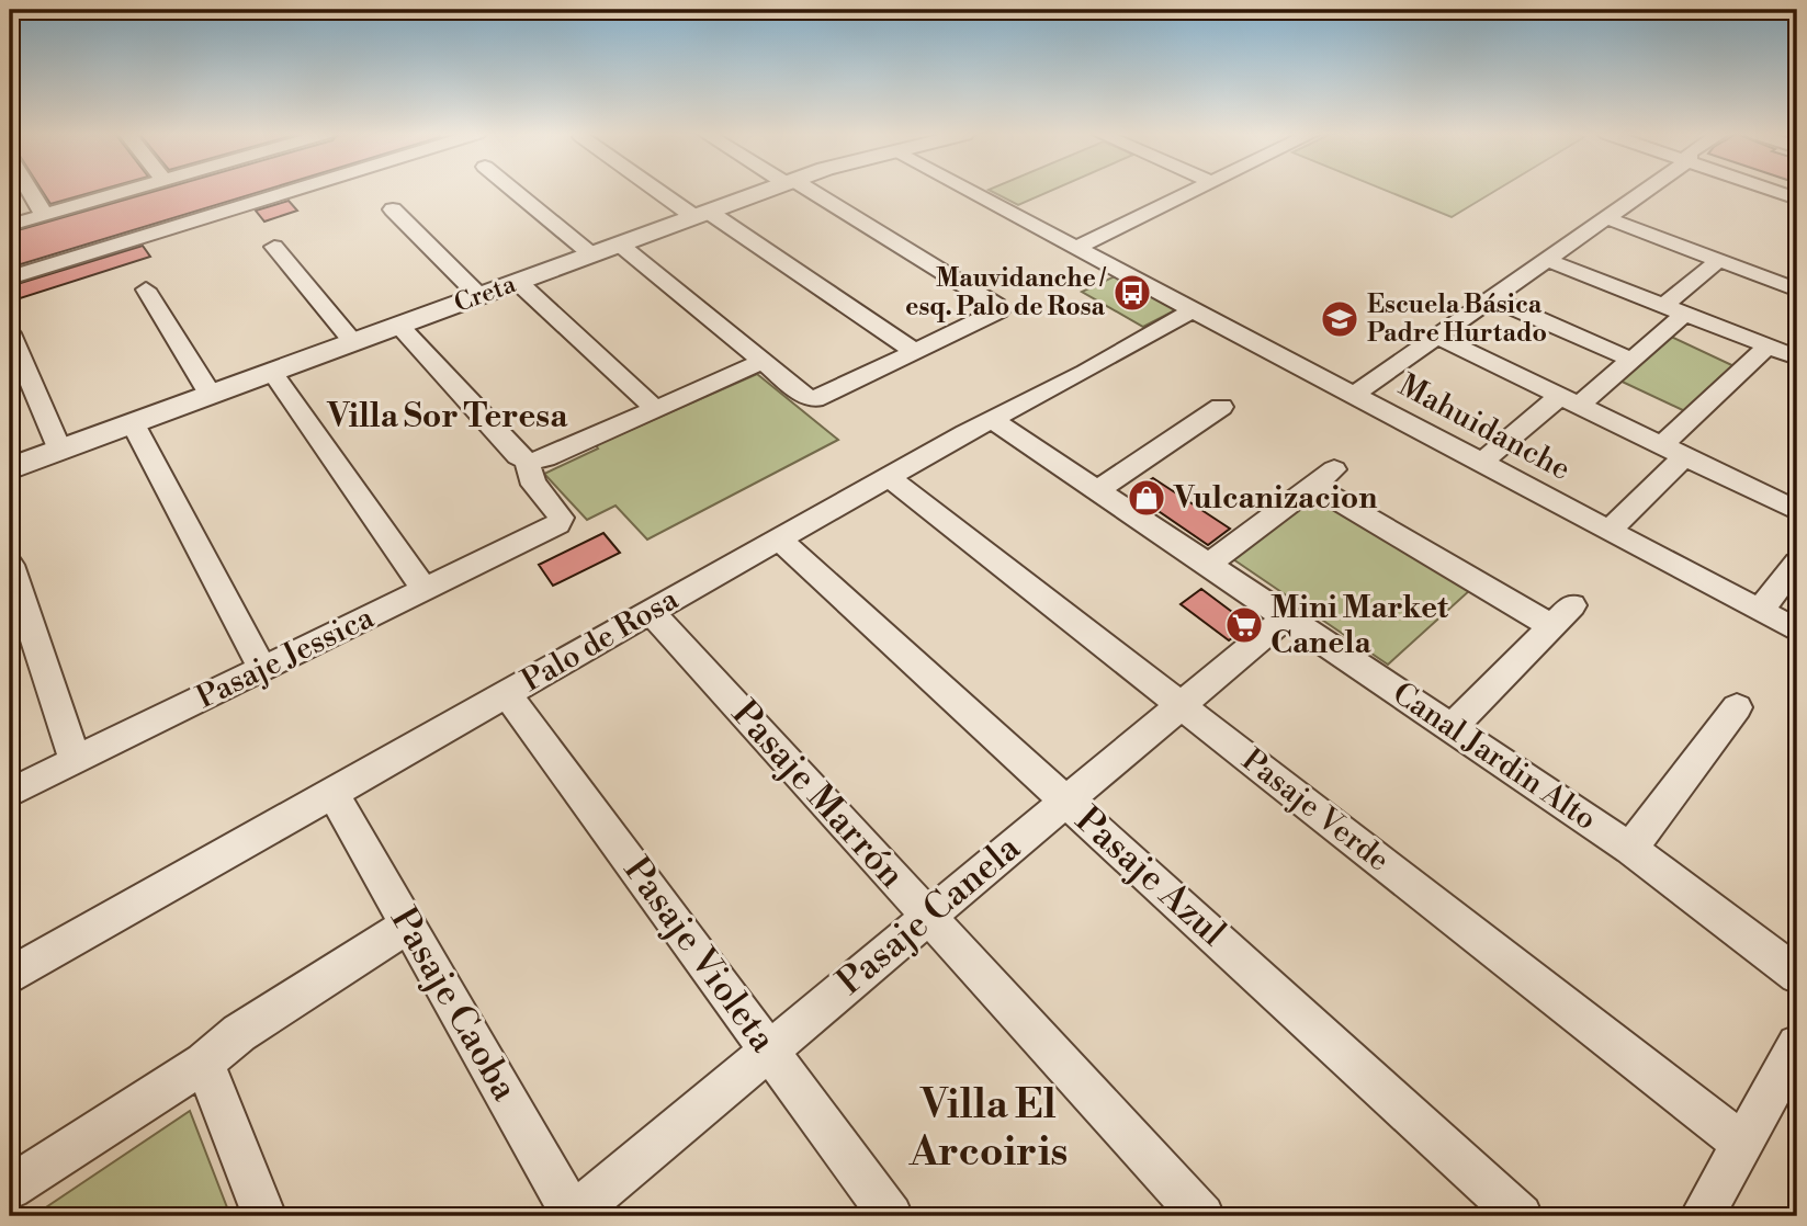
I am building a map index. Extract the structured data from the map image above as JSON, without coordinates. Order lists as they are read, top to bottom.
{
  "streets": {
    "street": [
      "Creta",
      "Mahuidanche",
      "Palo de Rosa",
      "Pasaje Jessica",
      "Canal Jardin Alto",
      "Pasaje Marrón",
      "Pasaje Verde",
      "Pasaje Azul",
      "Pasaje Canela",
      "Pasaje Violeta",
      "Pasaje Caoba"
    ]
  },
  "crossings": [
    ["Mahuidanche", "Palo de Rosa"],
    ["Palo de Rosa", "Canal Jardin Alto"],
    ["Palo de Rosa", "Pasaje Marrón"],
    ["Palo de Rosa", "Pasaje Verde"],
    ["Palo de Rosa", "Pasaje Azul"],
    ["Palo de Rosa", "Pasaje Violeta"],
    ["Palo de Rosa", "Pasaje Caoba"],
    ["Canal Jardin Alto", "Pasaje Canela"],
    ["Pasaje Marrón", "Pasaje Canela"],
    ["Pasaje Verde", "Pasaje Canela"],
    ["Pasaje Azul", "Pasaje Canela"],
    ["Pasaje Canela", "Pasaje Violeta"],
    ["Pasaje Canela", "Pasaje Caoba"]
  ],
  "districts": ["Villa Sor Teresa", "Villa El Arcoiris"],
  "places": {
    "bus stop": ["Mauvidanche / esq. Palo de Rosa"],
    "school or university": ["Escuela Básica Padre Hurtado"],
    "shop": ["Vulcanizacion"],
    "supermarket": ["Mini Market Canela"]
  }
}
